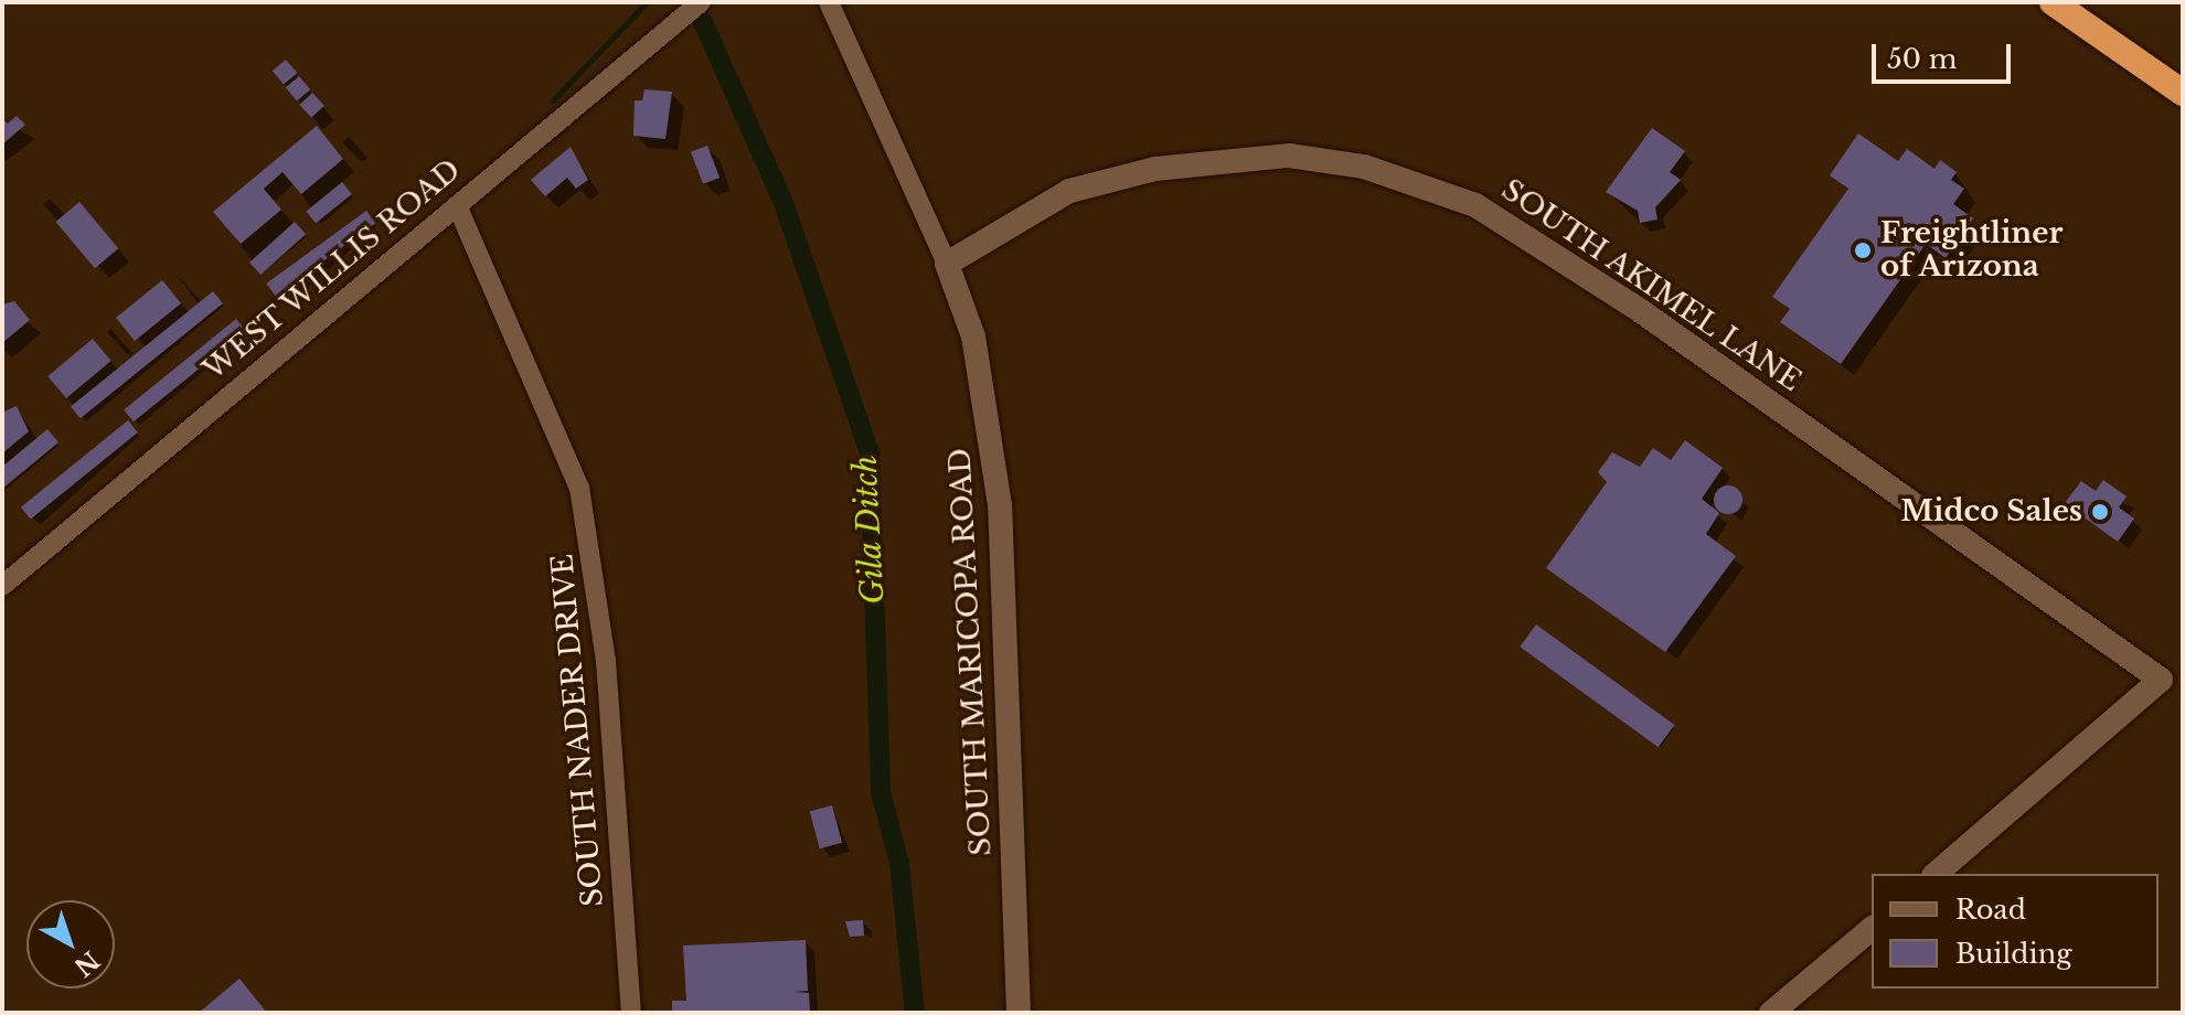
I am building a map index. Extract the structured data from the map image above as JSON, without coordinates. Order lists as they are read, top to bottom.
{
  "streets": {
    "street": [
      "WEST WILLIS ROAD",
      "SOUTH AKIMEL LANE",
      "SOUTH MARICOPA ROAD",
      "SOUTH NADER DRIVE"
    ]
  },
  "crossings": [
    ["WEST WILLIS ROAD", "SOUTH NADER DRIVE"],
    ["SOUTH AKIMEL LANE", "SOUTH MARICOPA ROAD"]
  ],
  "water": ["Gila Ditch"],
  "places": ["Freightliner of Arizona", "Midco Sales"],
  "legend": ["Road", "Building"],
  "scale_bar": "50 m",
  "north": "bottom right"
}
